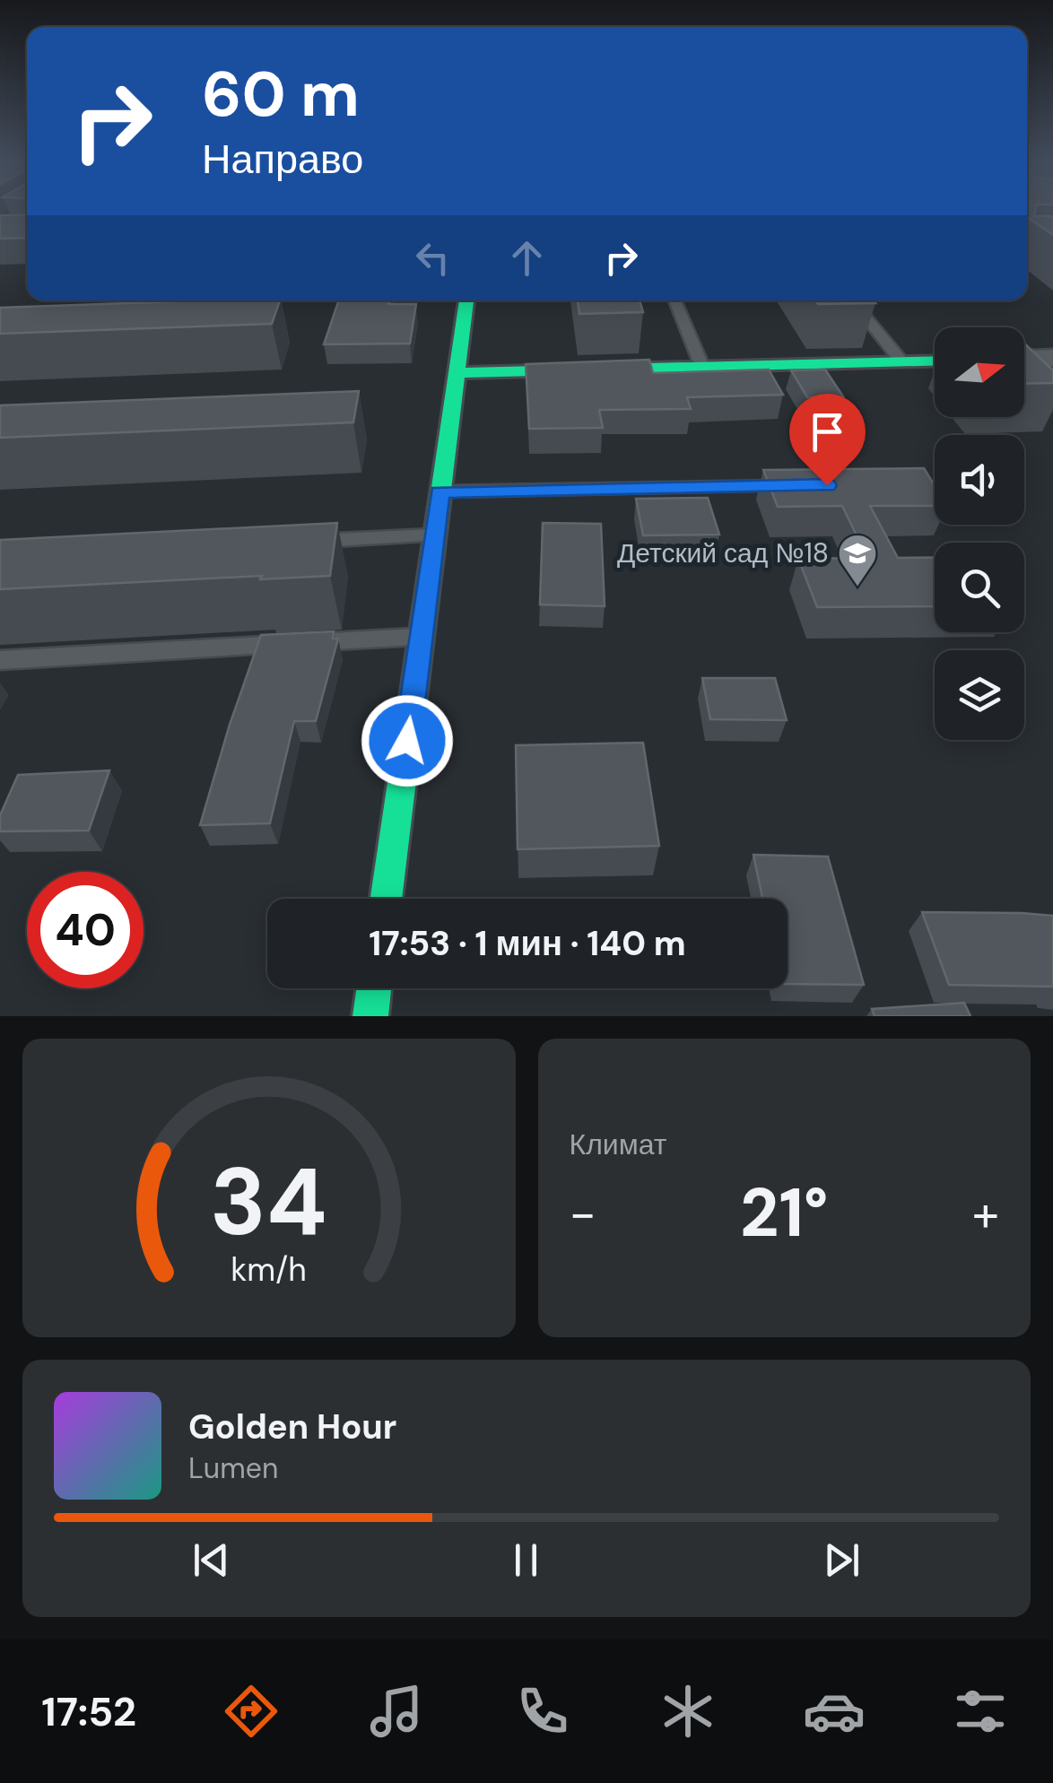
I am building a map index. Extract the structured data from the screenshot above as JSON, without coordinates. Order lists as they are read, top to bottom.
{
  "places": {
    "school or university": ["Детский сад №18"]
  },
  "north": "right",
  "page": {
    "turn": ["60 m", "Направо"],
    "limit": "40",
    "trip": "17:53 · 1 мин · 140 m",
    "tile": "Климат",
    "heat": ["−", "21°", "+"],
    "song": ["Golden Hour", "Lumen"],
    "tabs": "17:52",
    "gauge": ["34", "km/h"]
  }
}
